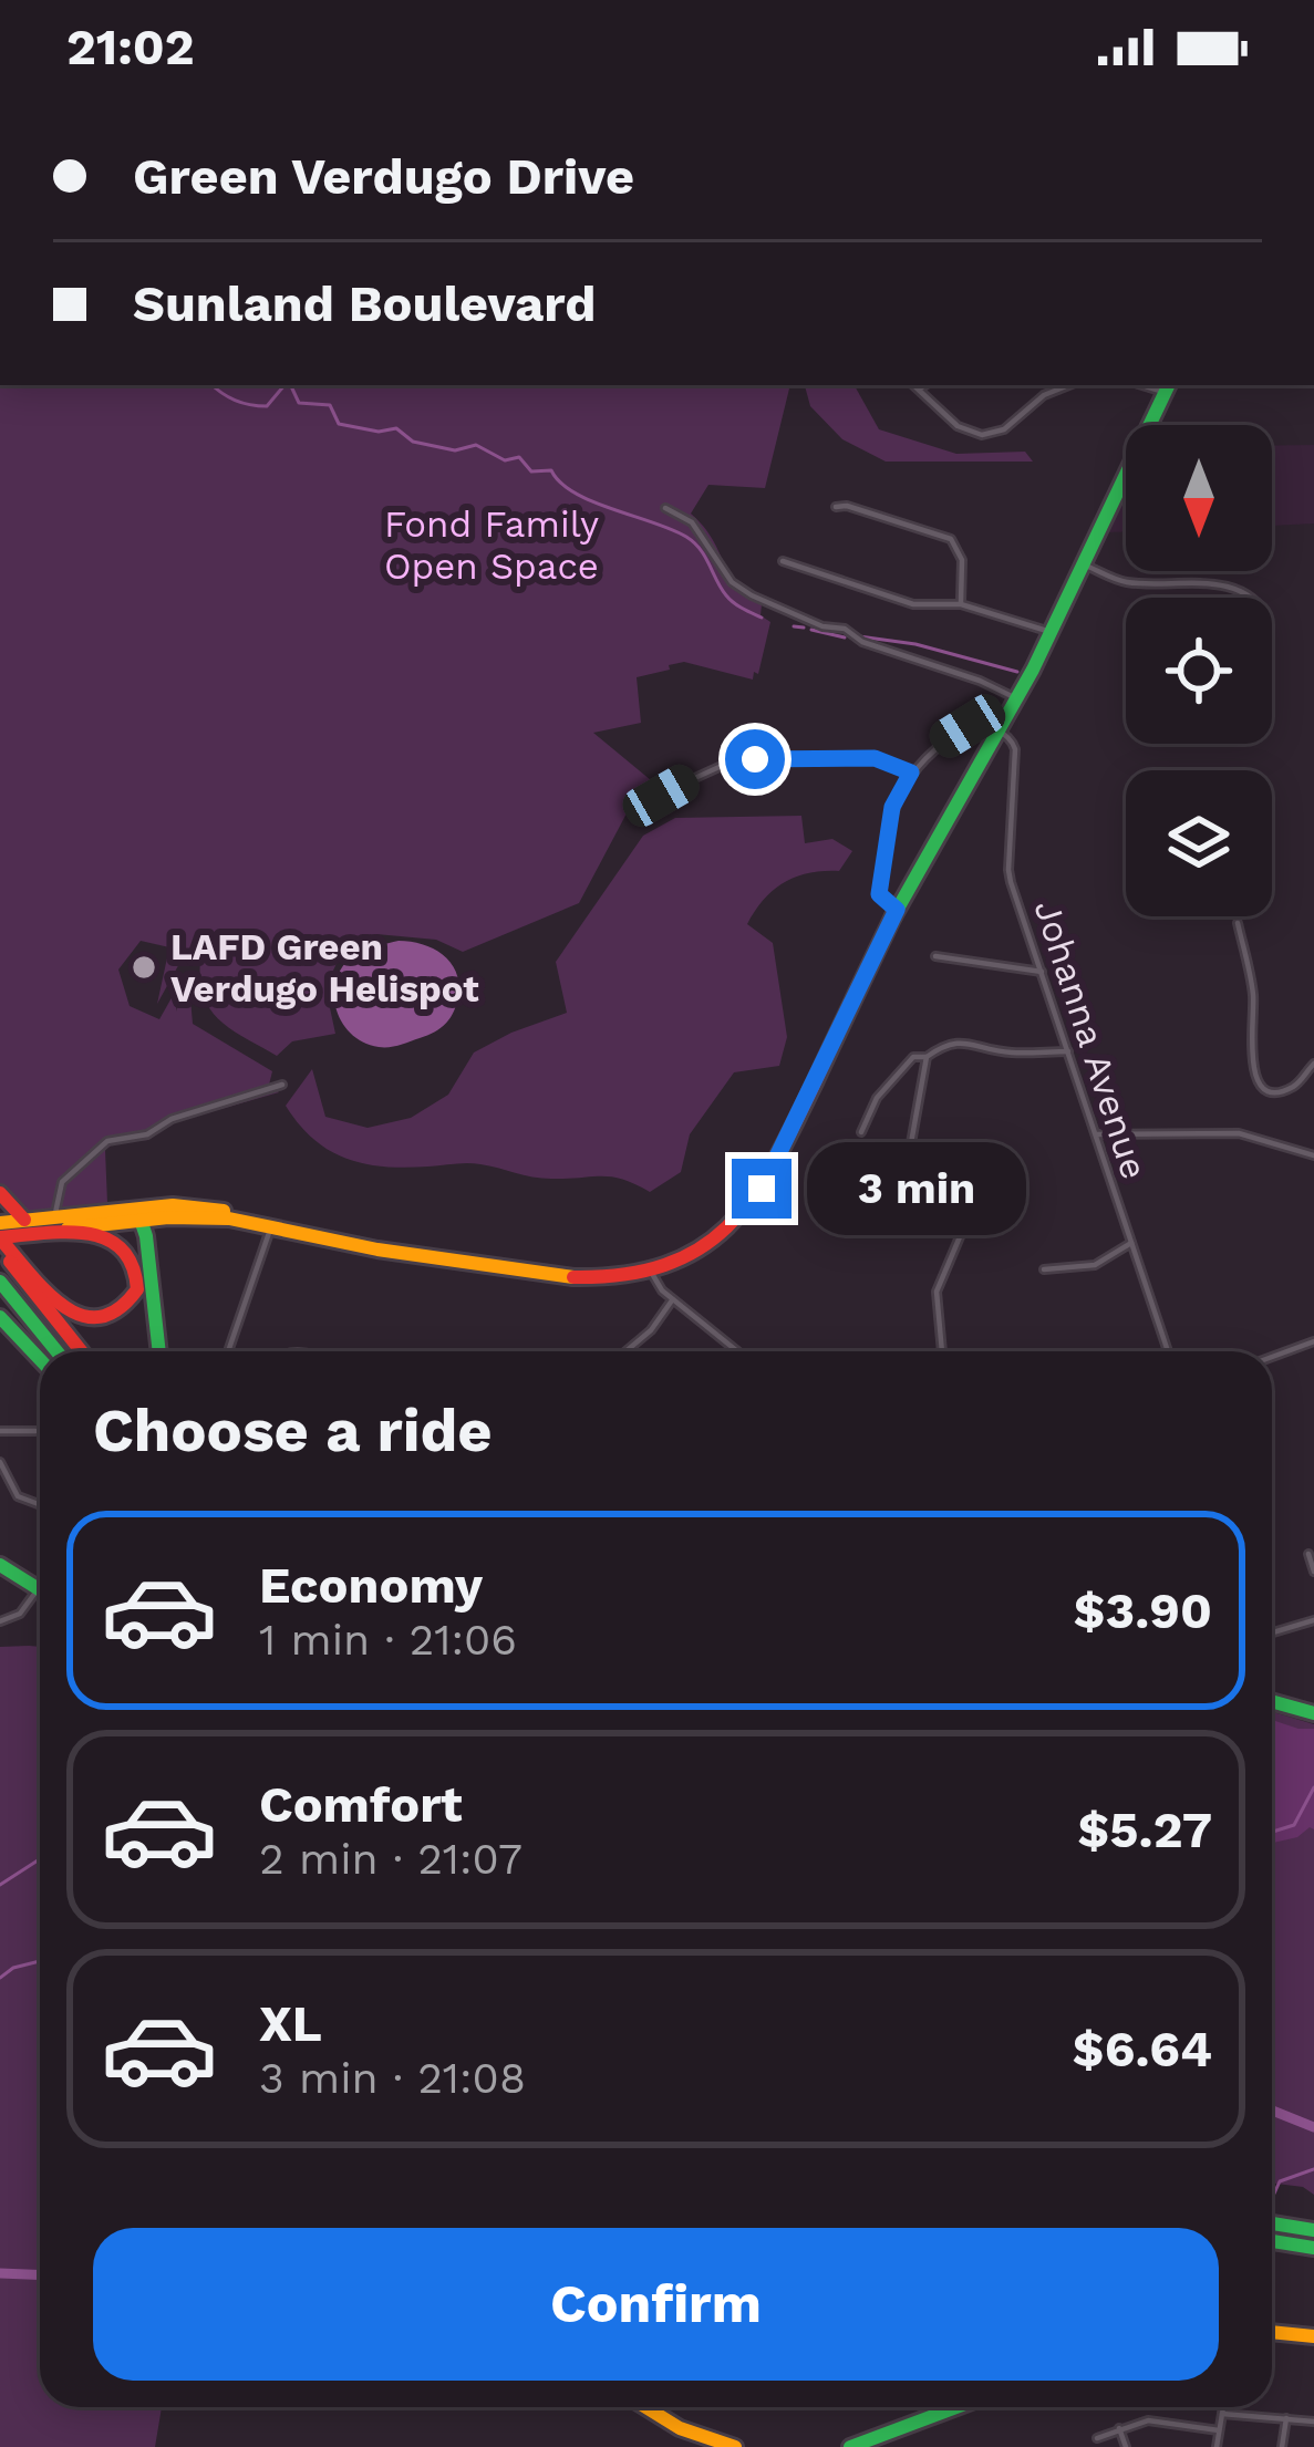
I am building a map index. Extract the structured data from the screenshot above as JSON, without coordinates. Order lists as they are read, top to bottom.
{
  "streets": {
    "street": ["Johanna Avenue"]
  },
  "parks": ["Fond Family Open Space"],
  "places": ["LAFD Green Verdugo Helispot"],
  "north": "bottom",
  "page": {
    "status": "21:02",
    "banner": ["Green Verdugo Drive", "Sunland Boulevard"],
    "bubble": "3 min",
    "heading": "Choose a ride",
    "list": [
      {
        "name": "Economy",
        "note": "1 min · 21:06",
        "value": "$3.90"
      },
      {
        "name": "Comfort",
        "note": "2 min · 21:07",
        "value": "$5.27"
      },
      {
        "name": "XL",
        "note": "3 min · 21:08",
        "value": "$6.64"
      }
    ],
    "buttons": "Confirm"
  }
}
